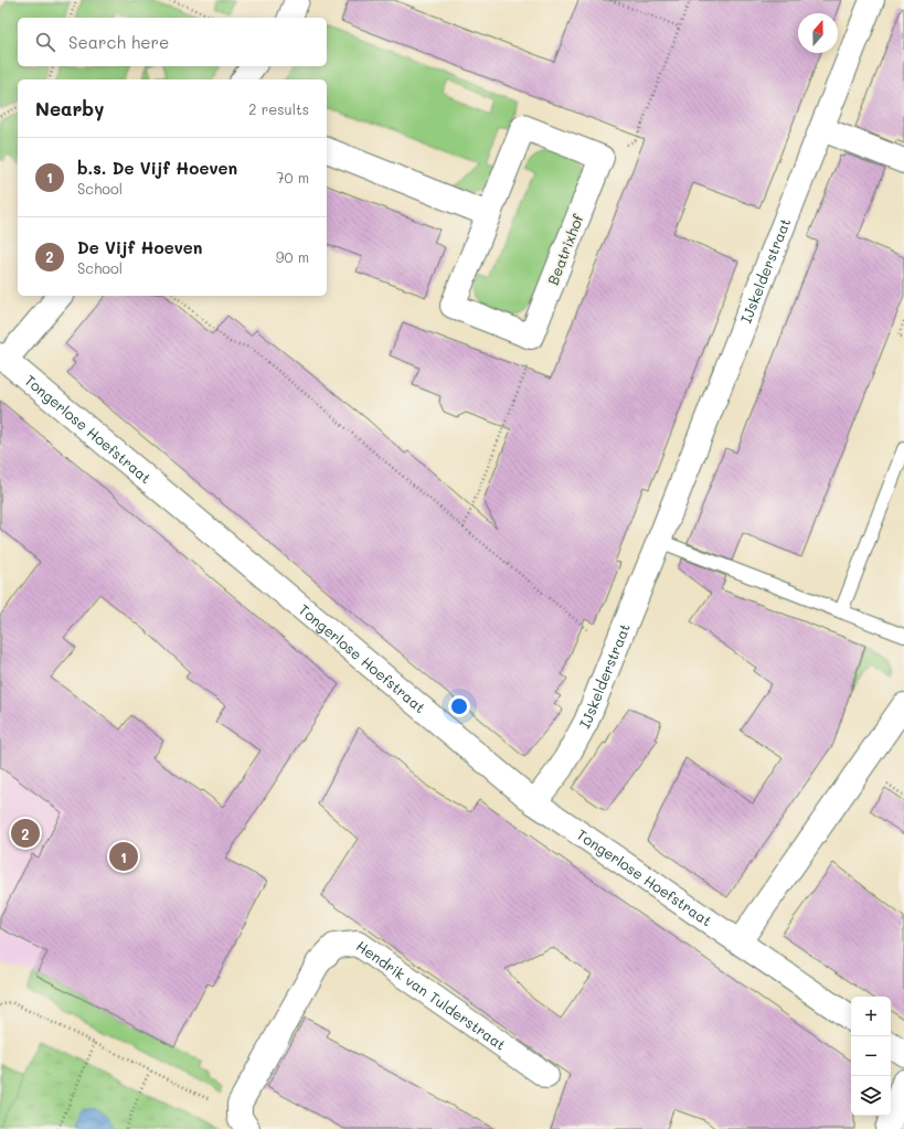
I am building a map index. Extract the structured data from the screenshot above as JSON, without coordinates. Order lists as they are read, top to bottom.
{
  "streets": {
    "street": [
      "Beatrixhof",
      "IJskelderstraat",
      "Tongerlose Hoefstraat",
      "Hendrik van Tulderstraat"
    ]
  },
  "crossings": [
    ["IJskelderstraat", "Tongerlose Hoefstraat"]
  ],
  "north": "top",
  "page": {
    "search": "Search here",
    "heading": ["Nearby", "2 results"],
    "list": [
      {
        "mark": "1",
        "name": "b.s. De Vijf Hoeven",
        "note": "School",
        "value": "70 m"
      },
      {
        "mark": "2",
        "name": "De Vijf Hoeven",
        "note": "School",
        "value": "90 m"
      }
    ],
    "pins": ["2", "1"],
    "map_buttons": ["+", "−"]
  }
}
